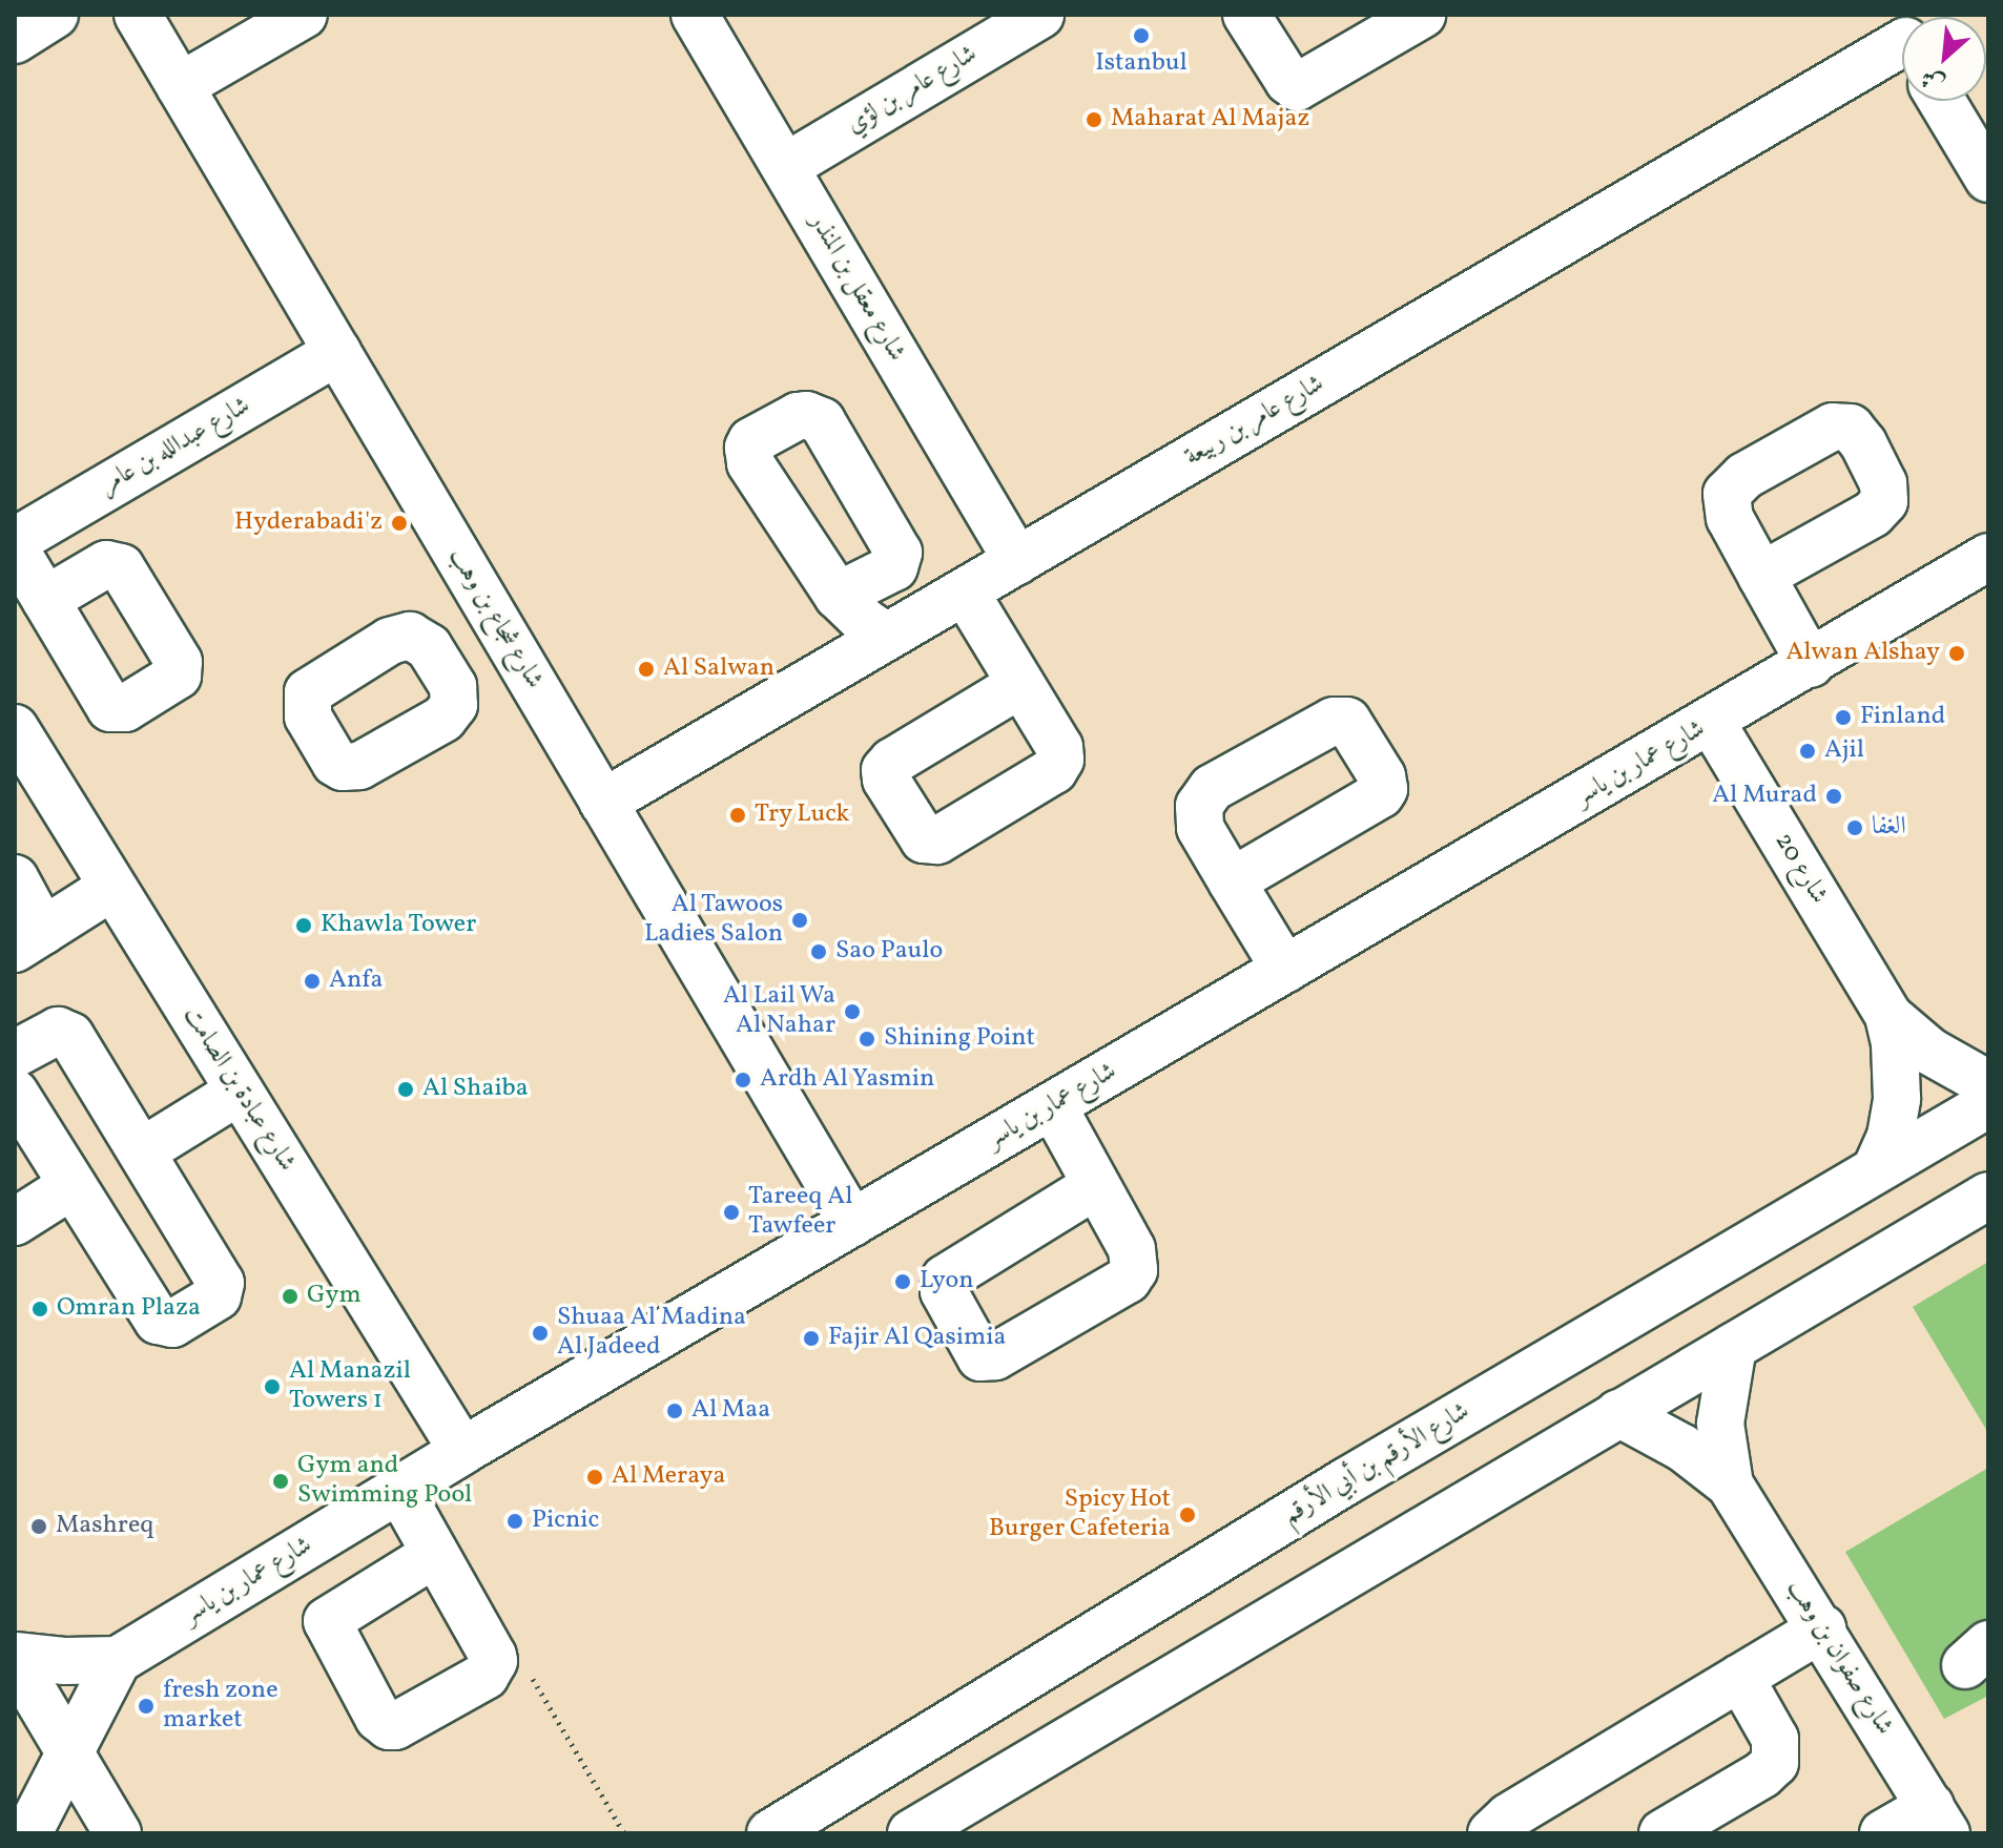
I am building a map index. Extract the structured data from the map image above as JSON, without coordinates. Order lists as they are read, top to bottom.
{
  "streets": {
    "main road": [
      "شارع عامر بن لؤي",
      "شارع معقل بن المنذر",
      "شارع عامر بن ربيعة",
      "شارع عبدالله بن عامر",
      "شارع شجاع بن وهب",
      "شارع عمار بن ياسر",
      "شارع 20",
      "شارع عبادة بن الصامت",
      "شارع الأرقم بن أبي الأرقم",
      "شارع صفوان بن وهب"
    ]
  },
  "crossings": [
    ["شارع عامر بن لؤي", "شارع معقل بن المنذر"],
    ["شارع معقل بن المنذر", "شارع عامر بن ربيعة"],
    ["شارع عامر بن ربيعة", "شارع شجاع بن وهب"],
    ["شارع عبدالله بن عامر", "شارع شجاع بن وهب"],
    ["شارع شجاع بن وهب", "شارع عمار بن ياسر"],
    ["شارع عمار بن ياسر", "شارع 20"],
    ["شارع عمار بن ياسر", "شارع عبادة بن الصامت"],
    ["شارع 20", "شارع الأرقم بن أبي الأرقم"]
  ],
  "places": [
    "Istanbul",
    "Maharat Al Majaz",
    "Hyderabadi'z",
    "Alwan Alshay",
    "Al Salwan",
    "Finland",
    "Ajil",
    "Al Murad",
    "Try Luck",
    "الغفا",
    "Al Tawoos Ladies Salon",
    "Khawla Tower",
    "Sao Paulo",
    "Anfa",
    "Al Lail Wa Al Nahar",
    "Shining Point",
    "Ardh Al Yasmin",
    "Al Shaiba",
    "Tareeq Al Tawfeer",
    "Lyon",
    "Gym",
    "Omran Plaza",
    "Shuaa Al Madina Al Jadeed",
    "Fajir Al Qasimia",
    "Al Manazil Towers 1",
    "Al Maa",
    "Al Meraya",
    "Gym and Swimming Pool",
    "Spicy Hot Burger Cafeteria",
    "Picnic",
    "Mashreq",
    "fresh zone market"
  ],
  "north": "bottom left"
}
